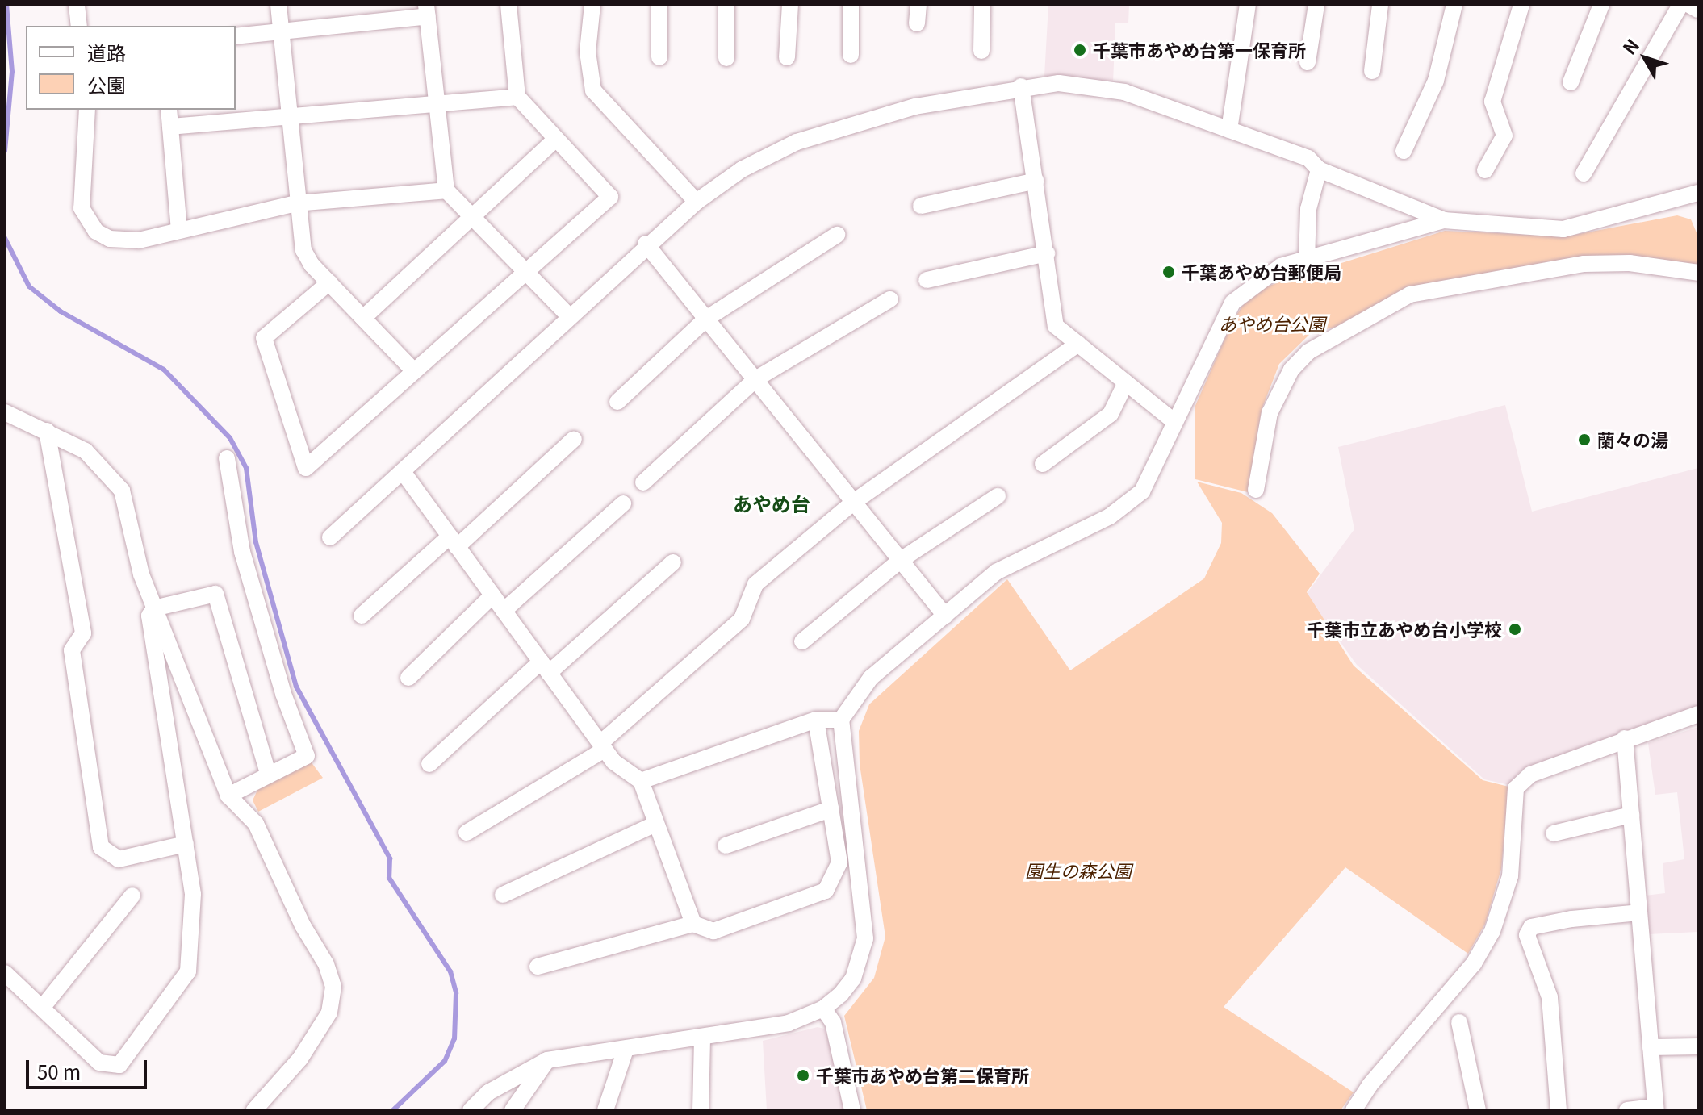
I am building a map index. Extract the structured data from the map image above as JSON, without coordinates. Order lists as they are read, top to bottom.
{
  "districts": ["あやめ台"],
  "parks": ["あやめ台公園", "園生の森公園"],
  "places": [
    "千葉市あやめ台第一保育所",
    "千葉あやめ台郵便局",
    "蘭々の湯",
    "千葉市立あやめ台小学校",
    "千葉市あやめ台第二保育所"
  ],
  "legend": ["道路", "公園"],
  "scale_bar": "50 m",
  "north": "top left"
}
